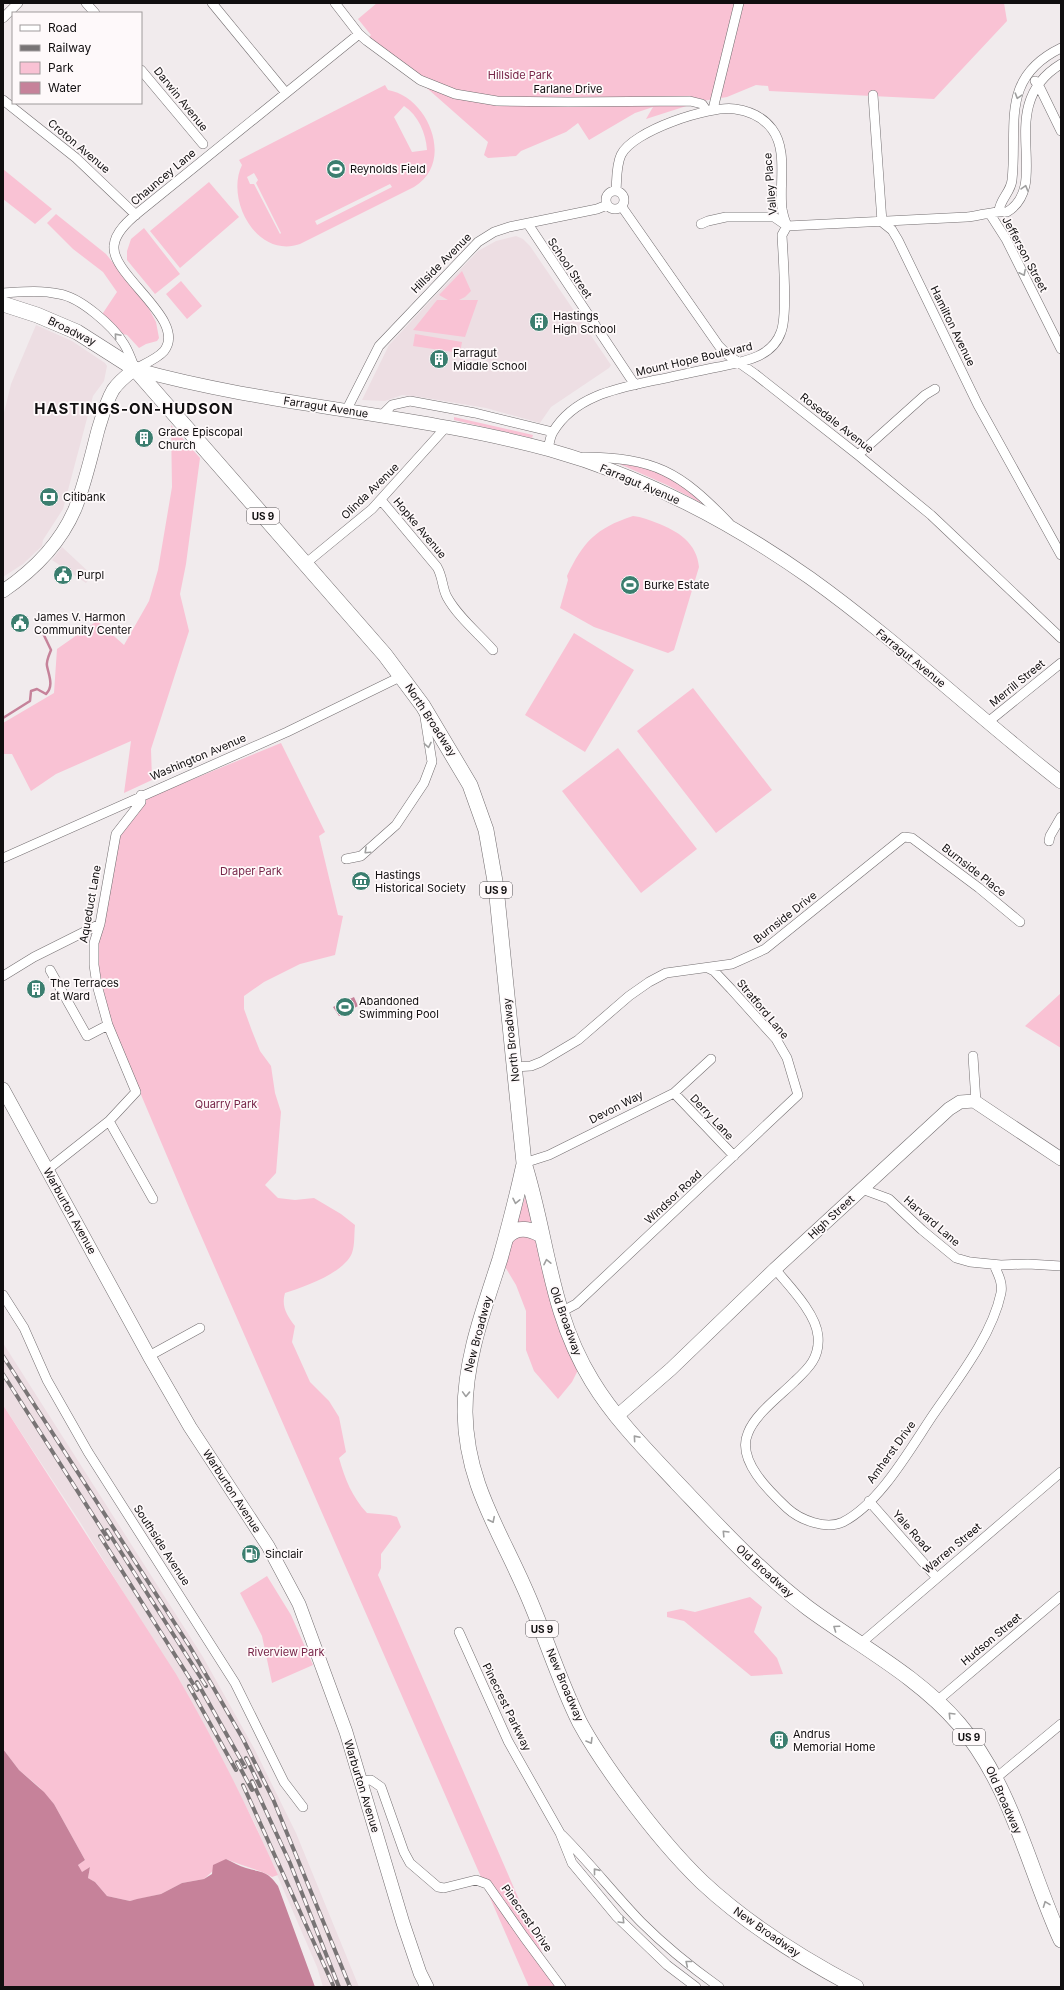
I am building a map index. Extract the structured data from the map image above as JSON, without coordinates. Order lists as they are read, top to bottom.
{
  "streets": {
    "main road": [
      "Broadway",
      "US 9",
      "North Broadway",
      "Old Broadway",
      "New Broadway"
    ],
    "street": [
      "Farlane Drive",
      "Darwin Avenue",
      "Croton Avenue",
      "Chauncey Lane",
      "Valley Place",
      "Jefferson Street",
      "Hillside Avenue",
      "School Street",
      "Hamilton Avenue",
      "Mount Hope Boulevard",
      "Farragut Avenue",
      "Rosedale Avenue",
      "Olinda Avenue",
      "Hopke Avenue",
      "Merrill Street",
      "Washington Avenue",
      "Burnside Place",
      "Aqueduct Lane",
      "Burnside Drive",
      "Stratford Lane",
      "Devon Way",
      "Derry Lane",
      "Windsor Road",
      "Warburton Avenue",
      "High Street",
      "Harvard Lane",
      "Amherst Drive",
      "Yale Road",
      "Southside Avenue",
      "Warren Street",
      "Hudson Street",
      "Pinecrest Parkway",
      "Pinecrest Drive"
    ]
  },
  "crossings": [
    ["Farlane Drive", "Chauncey Lane"],
    ["Farlane Drive", "Valley Place"],
    ["Croton Avenue", "Chauncey Lane"],
    ["Chauncey Lane", "Broadway"],
    ["Chauncey Lane", "Farragut Avenue"],
    ["Chauncey Lane", "North Broadway"],
    ["Valley Place", "Mount Hope Boulevard"],
    ["Hillside Avenue", "School Street"],
    ["Hillside Avenue", "Farragut Avenue"],
    ["Hillside Avenue", "Rosedale Avenue"],
    ["School Street", "Mount Hope Boulevard"],
    ["Broadway", "Farragut Avenue"],
    ["Broadway", "North Broadway"],
    ["Mount Hope Boulevard", "Farragut Avenue"],
    ["Mount Hope Boulevard", "Rosedale Avenue"],
    ["Farragut Avenue", "Olinda Avenue"],
    ["Farragut Avenue", "Merrill Street"],
    ["Farragut Avenue", "North Broadway"],
    ["Olinda Avenue", "Hopke Avenue"],
    ["Olinda Avenue", "North Broadway"],
    ["North Broadway", "Washington Avenue"],
    ["North Broadway", "Burnside Drive"],
    ["North Broadway", "Devon Way"],
    ["North Broadway", "Old Broadway"],
    ["North Broadway", "New Broadway"],
    ["Washington Avenue", "Aqueduct Lane"],
    ["Burnside Place", "Burnside Drive"],
    ["Burnside Drive", "Stratford Lane"],
    ["Stratford Lane", "Windsor Road"],
    ["Devon Way", "Derry Lane"],
    ["Devon Way", "Old Broadway"],
    ["Devon Way", "New Broadway"],
    ["Derry Lane", "Windsor Road"],
    ["Windsor Road", "Old Broadway"],
    ["Warburton Avenue", "Pinecrest Drive"],
    ["High Street", "Harvard Lane"],
    ["High Street", "Old Broadway"],
    ["High Street", "Amherst Drive"],
    ["Harvard Lane", "Amherst Drive"],
    ["Old Broadway", "New Broadway"],
    ["Old Broadway", "Warren Street"],
    ["Old Broadway", "Hudson Street"],
    ["Amherst Drive", "Yale Road"],
    ["Yale Road", "Warren Street"]
  ],
  "one_way": ["Jefferson Street", "Old Broadway", "New Broadway"],
  "districts": ["HASTINGS-ON-HUDSON"],
  "parks": [
    "Hillside Park",
    "Draper Park",
    "Quarry Park",
    "Riverview Park"
  ],
  "places": {
    "sports": ["Reynolds Field", "Burke Estate", "Abandoned Swimming Pool"],
    "building": [
      "Hastings High School",
      "Farragut Middle School",
      "Grace Episcopal Church",
      "The Terraces at Ward",
      "Andrus Memorial Home"
    ],
    "bank": ["Citibank"],
    "public building": ["Purpl", "James V. Harmon Community Center"],
    "museum": ["Hastings Historical Society"],
    "fuel station": ["Sinclair"]
  },
  "legend": [
    "Road",
    "Railway",
    "Park",
    "Water"
  ]
}
